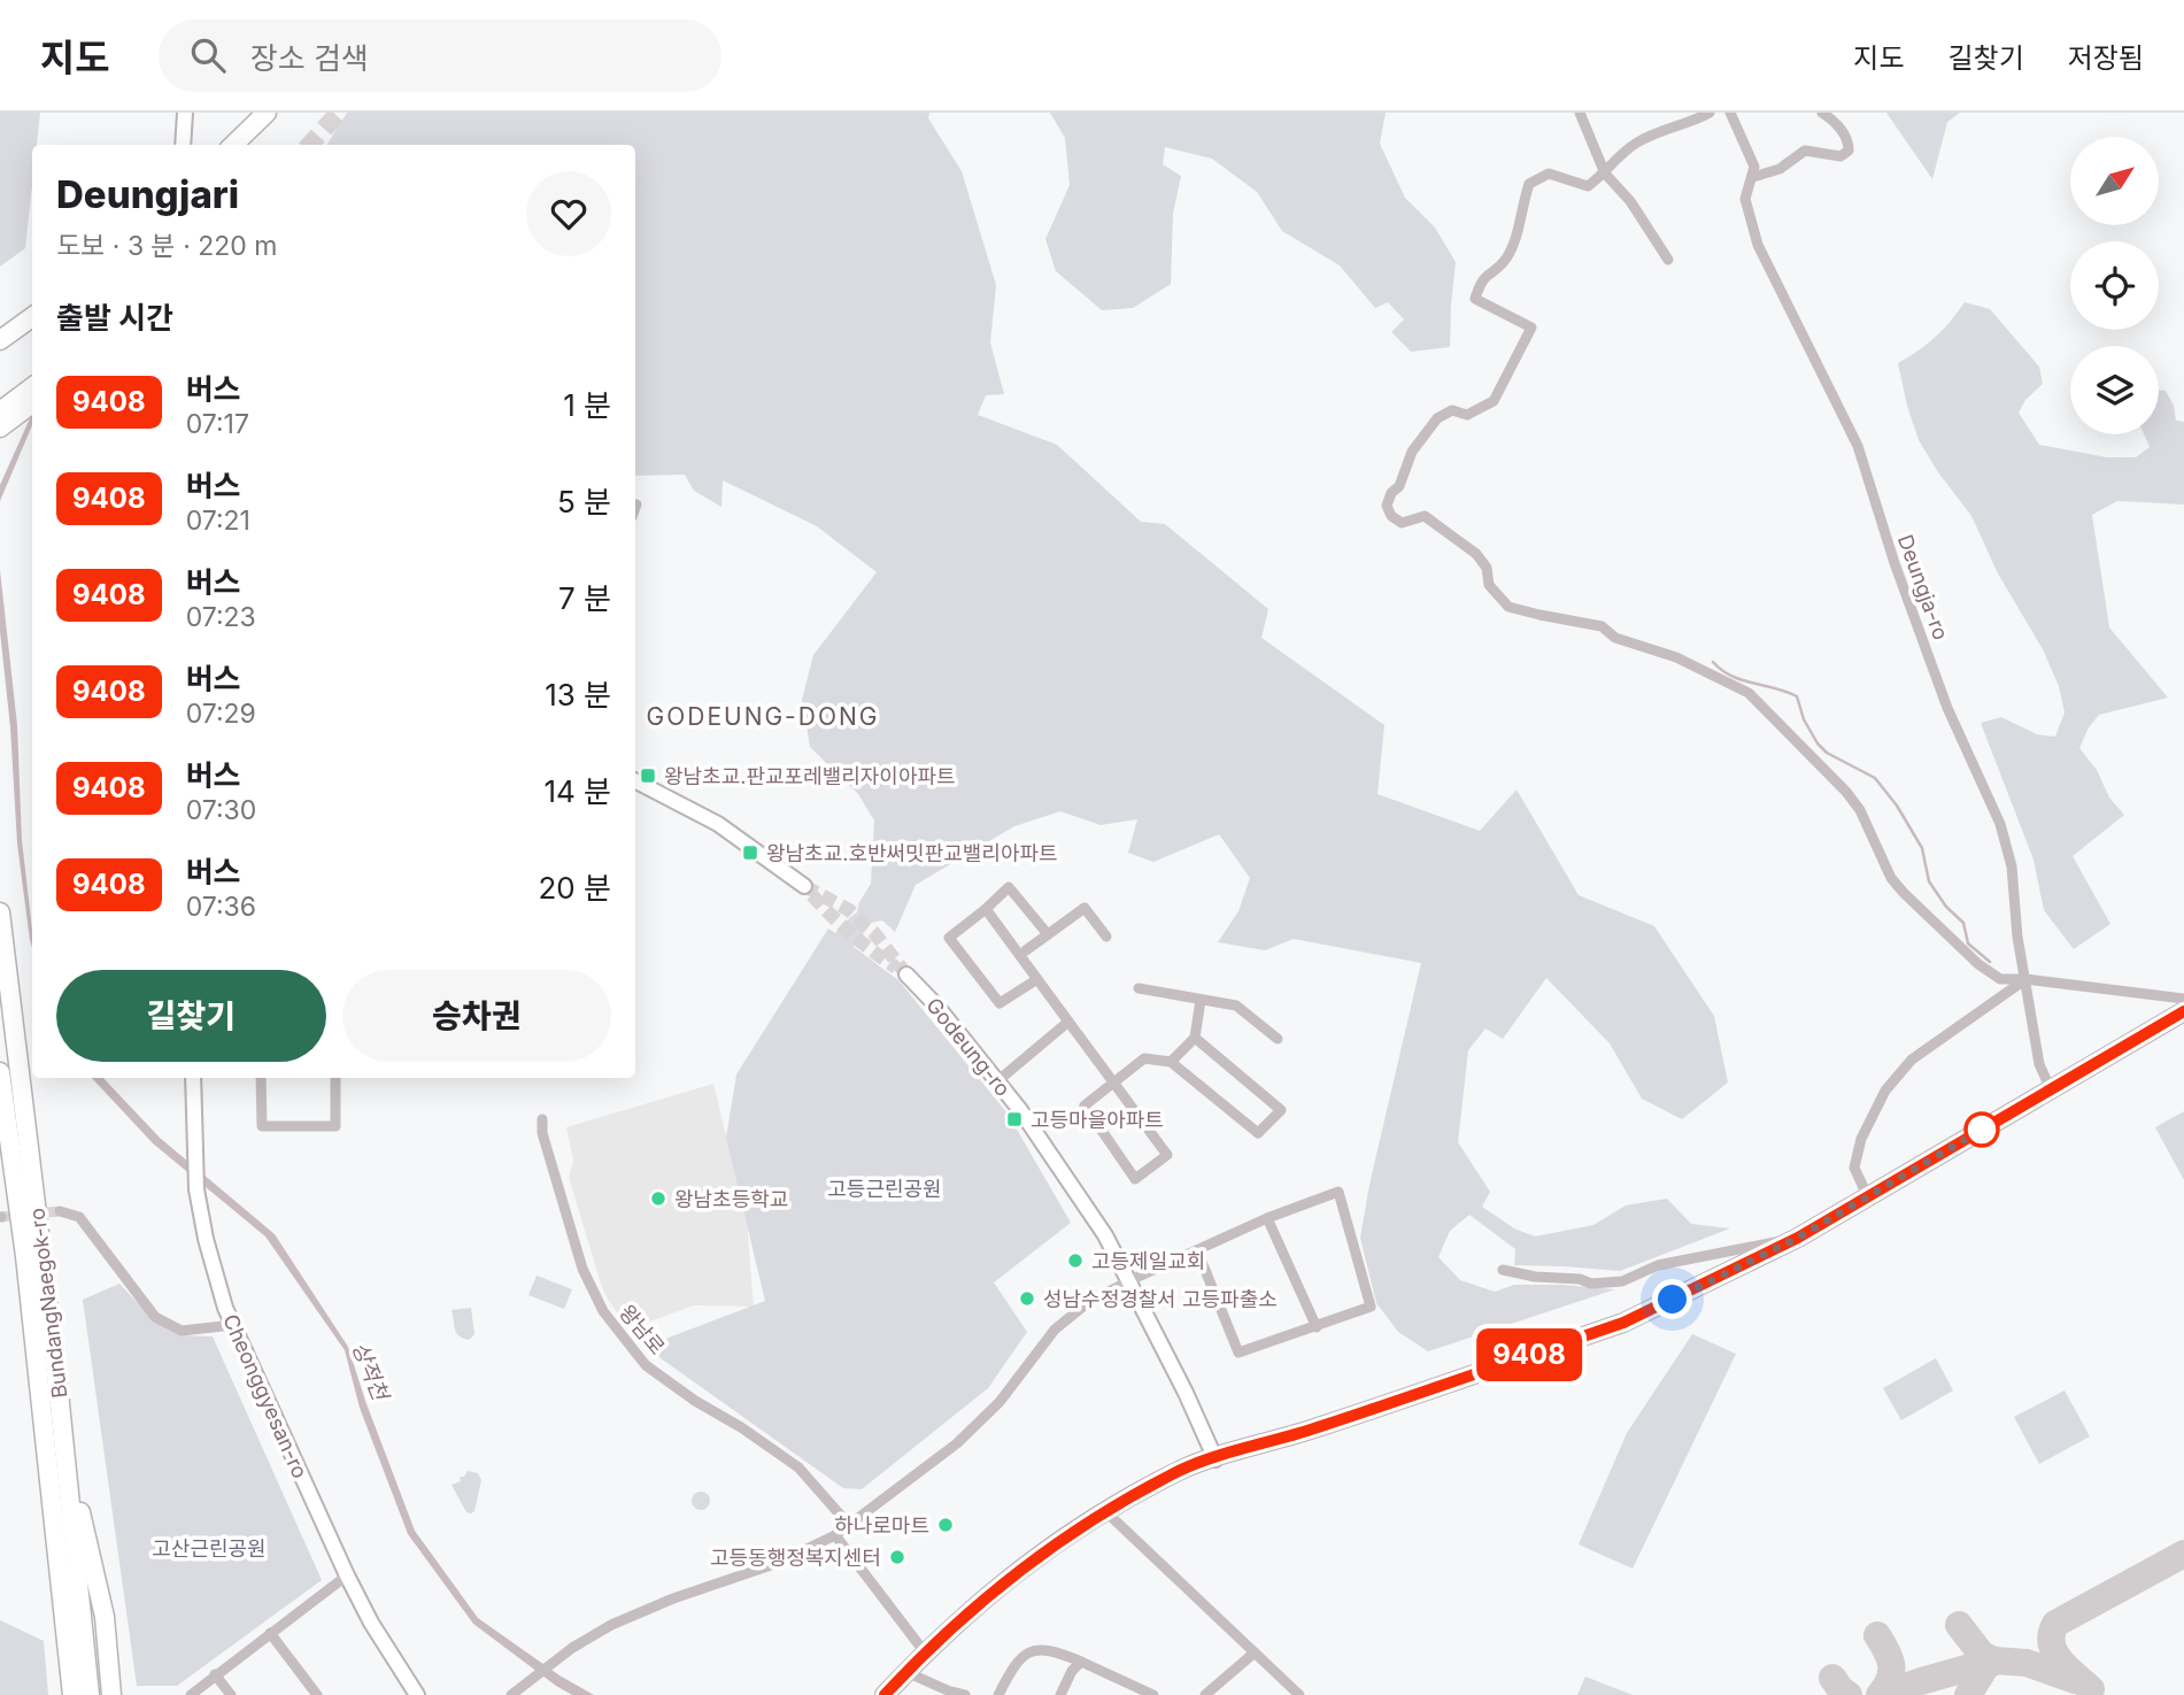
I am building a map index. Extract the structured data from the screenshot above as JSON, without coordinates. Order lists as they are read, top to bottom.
{
  "streets": {
    "highway": ["BundangNaegok-ro"],
    "street": [
      "Deungja-ro",
      "Godeung-ro",
      "왕남로",
      "Cheonggyesan-ro"
    ]
  },
  "districts": ["GODEUNG-DONG"],
  "water": ["상적천"],
  "parks": ["고등근린공원", "고산근린공원"],
  "places": {
    "transit": ["왕남초교.판교포레밸리자이아파트", "왕남초교.호반써밋판교밸리아파트", "고등마을아파트"],
    "other": [
      "왕남초등학교",
      "고등제일교회",
      "성남수정경찰서 고등파출소",
      "하나로마트",
      "고등동행정복지센터"
    ]
  },
  "lines": ["bus line 9408"],
  "north": "top right",
  "page": {
    "header": "지도",
    "search": "장소 검색",
    "nav": ["지도", "길찾기", "저장됨"],
    "on_map": "9408",
    "heading": [
      ["Deungjari", "도보 · 3 분 · 220 m"],
      "출발 시간"
    ],
    "list": [
      {
        "mark": "9408",
        "name": "버스",
        "note": "07:17",
        "value": "1 분"
      },
      {
        "mark": "9408",
        "name": "버스",
        "note": "07:21",
        "value": "5 분"
      },
      {
        "mark": "9408",
        "name": "버스",
        "note": "07:23",
        "value": "7 분"
      },
      {
        "mark": "9408",
        "name": "버스",
        "note": "07:29",
        "value": "13 분"
      },
      {
        "mark": "9408",
        "name": "버스",
        "note": "07:30",
        "value": "14 분"
      },
      {
        "mark": "9408",
        "name": "버스",
        "note": "07:36",
        "value": "20 분"
      }
    ],
    "buttons": ["길찾기", "승차권"]
  }
}
